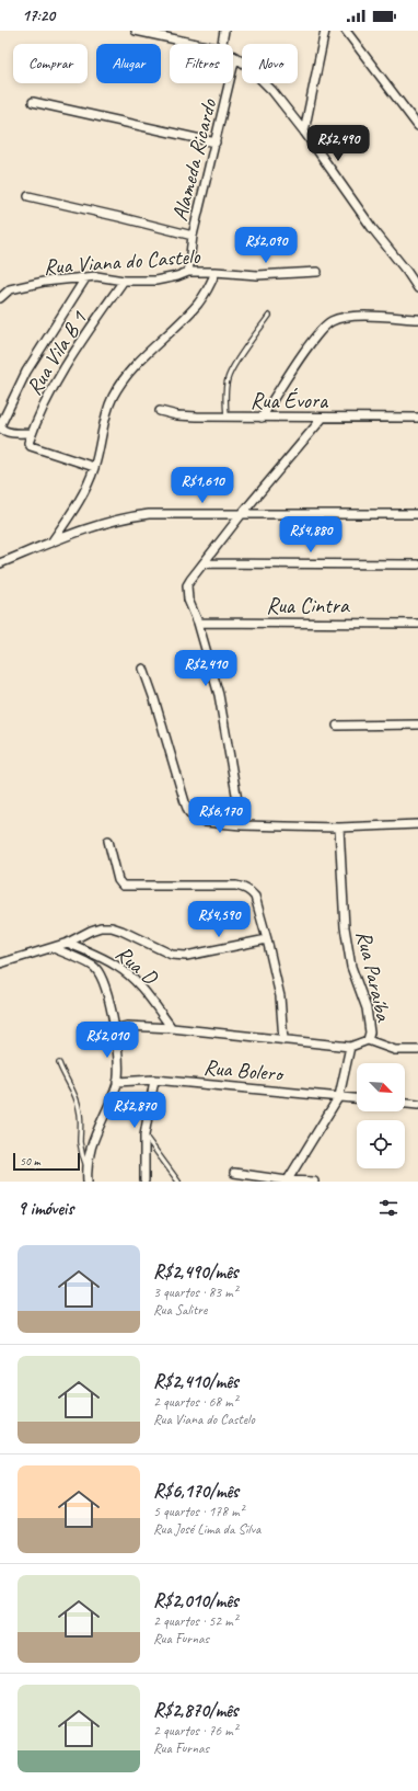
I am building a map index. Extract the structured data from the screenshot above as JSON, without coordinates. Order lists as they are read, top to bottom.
{
  "streets": {
    "street": [
      "Alameda Ricardo",
      "Rua Viana do Castelo",
      "Rua Vila B 1",
      "Rua Évora",
      "Rua Cintra",
      "Rua D",
      "Rua Paraíba",
      "Rua Bolero"
    ]
  },
  "crossings": [
    ["Alameda Ricardo", "Rua Viana do Castelo"],
    ["Rua Viana do Castelo", "Rua Vila B 1"],
    ["Rua Paraíba", "Rua Bolero"]
  ],
  "scale_bar": "50 m",
  "north": "bottom right",
  "page": {
    "status": "17:20",
    "chip": [
      "Comprar",
      "Alugar",
      "Filtros",
      "Novo"
    ],
    "price": [
      "R$2,490",
      "R$2,090",
      "R$1,610",
      "R$4,880",
      "R$2,410",
      "R$6,170",
      "R$4,590",
      "R$2,010",
      "R$2,870"
    ],
    "scale": "50 m",
    "heading": "9 imóveis",
    "list": [
      {
        "name": "R$2,490/mês",
        "note": "3 quartos · 83 m² · Rua Salitre"
      },
      {
        "name": "R$2,410/mês",
        "note": "2 quartos · 68 m² · Rua Viana do Castelo"
      },
      {
        "name": "R$6,170/mês",
        "note": "5 quartos · 178 m² · Rua José Lima da Silva"
      },
      {
        "name": "R$2,010/mês",
        "note": "2 quartos · 52 m² · Rua Furnas"
      },
      {
        "name": "R$2,870/mês",
        "note": "2 quartos · 76 m² · Rua Furnas"
      }
    ]
  }
}
